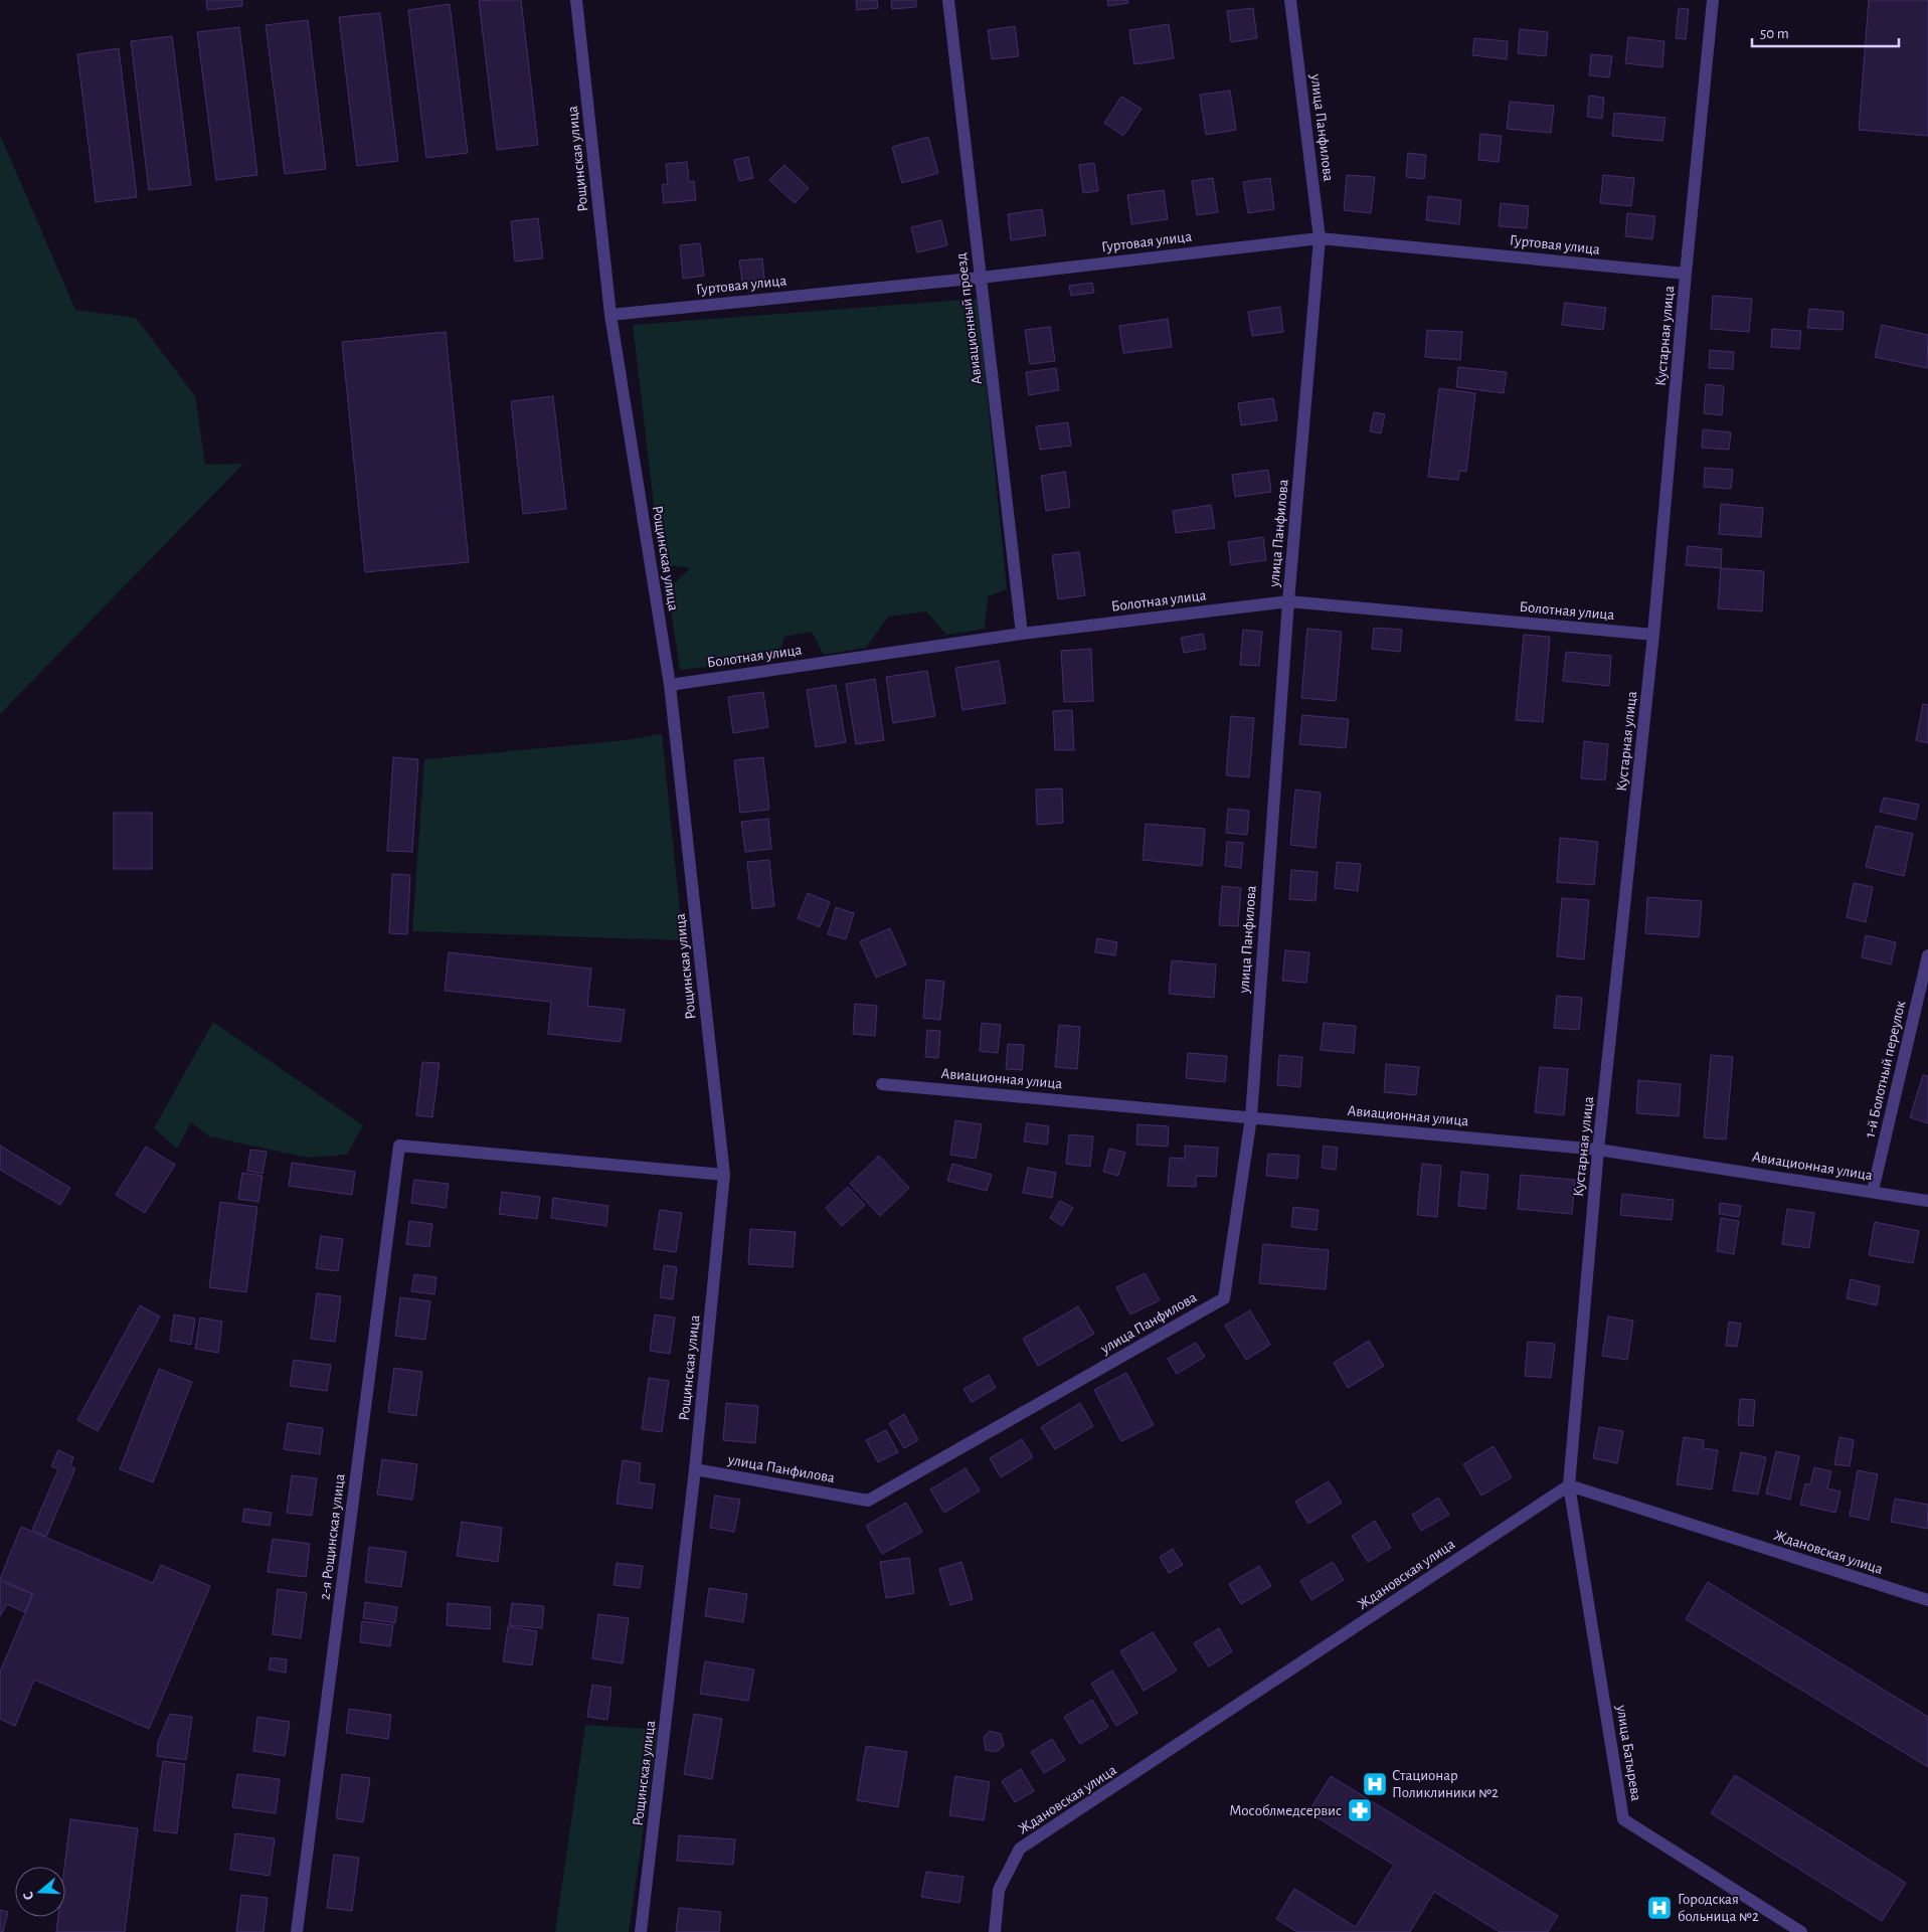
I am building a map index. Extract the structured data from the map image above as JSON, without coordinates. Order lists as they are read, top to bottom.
{
  "streets": {
    "street": [
      "улица Панфилова",
      "Рощинская улица",
      "Гуртовая улица",
      "Авиационный проезд",
      "Кустарная улица",
      "Болотная улица",
      "1-й Болотный переулок",
      "Авиационная улица",
      "2-я Рощинская улица",
      "Ждановская улица",
      "улица Батырева"
    ]
  },
  "crossings": [
    ["улица Панфилова", "Рощинская улица"],
    ["улица Панфилова", "Гуртовая улица"],
    ["улица Панфилова", "Болотная улица"],
    ["улица Панфилова", "Авиационная улица"],
    ["Рощинская улица", "Гуртовая улица"],
    ["Рощинская улица", "Болотная улица"],
    ["Рощинская улица", "2-я Рощинская улица"],
    ["Гуртовая улица", "Авиационный проезд"],
    ["Гуртовая улица", "Кустарная улица"],
    ["Авиационный проезд", "Болотная улица"],
    ["Кустарная улица", "Болотная улица"],
    ["Кустарная улица", "Авиационная улица"],
    ["Кустарная улица", "Ждановская улица"],
    ["Кустарная улица", "улица Батырева"],
    ["1-й Болотный переулок", "Авиационная улица"],
    ["Ждановская улица", "улица Батырева"]
  ],
  "places": {
    "hospital": ["Стационар Поликлиники №2", "Городская больница №2"],
    "pharmacy": ["Мособлмедсервис"]
  },
  "scale_bar": "50 m",
  "north": "left"
}
